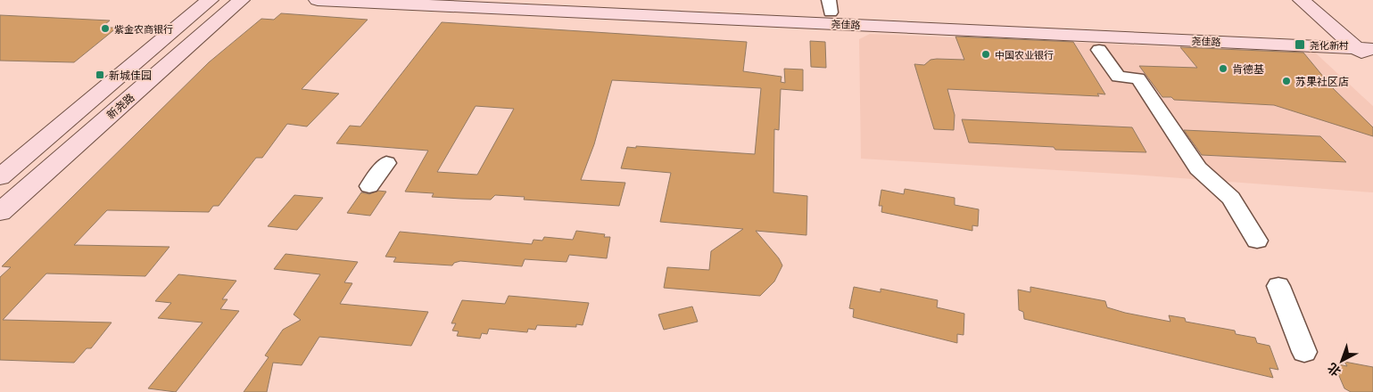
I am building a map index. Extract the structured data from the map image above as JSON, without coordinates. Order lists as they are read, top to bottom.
{
  "streets": {
    "main road": ["尧佳路", "新尧路"]
  },
  "places": {
    "other": [
      "紫金农商银行",
      "中国农业银行",
      "肯德基",
      "苏果社区店"
    ],
    "transit": ["尧化新村", "新城佳园"]
  },
  "north": "bottom left"
}
